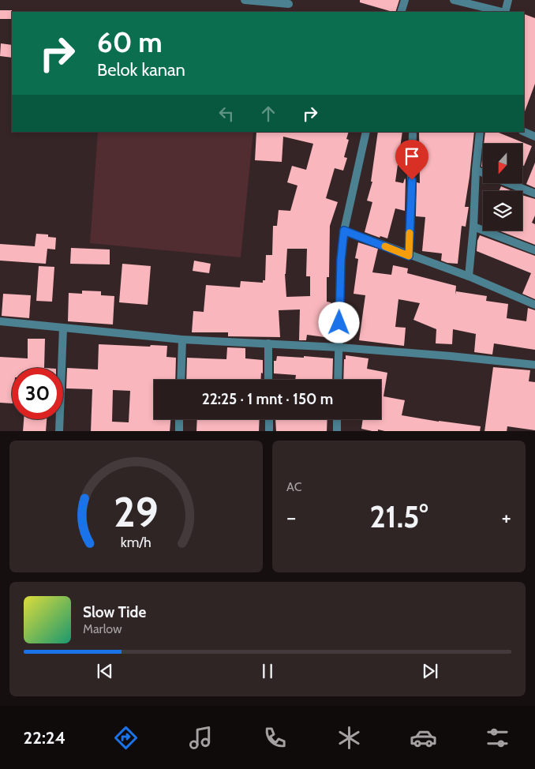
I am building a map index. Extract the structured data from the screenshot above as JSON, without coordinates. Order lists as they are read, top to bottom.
{
  "north": "bottom",
  "page": {
    "turn": ["60 m", "Belok kanan"],
    "limit": "30",
    "trip": "22:25 · 1 mnt · 150 m",
    "tile": "AC",
    "heat": ["−", "21.5°", "+"],
    "song": ["Slow Tide", "Marlow"],
    "tabs": "22:24",
    "gauge": ["29", "km/h"]
  }
}
